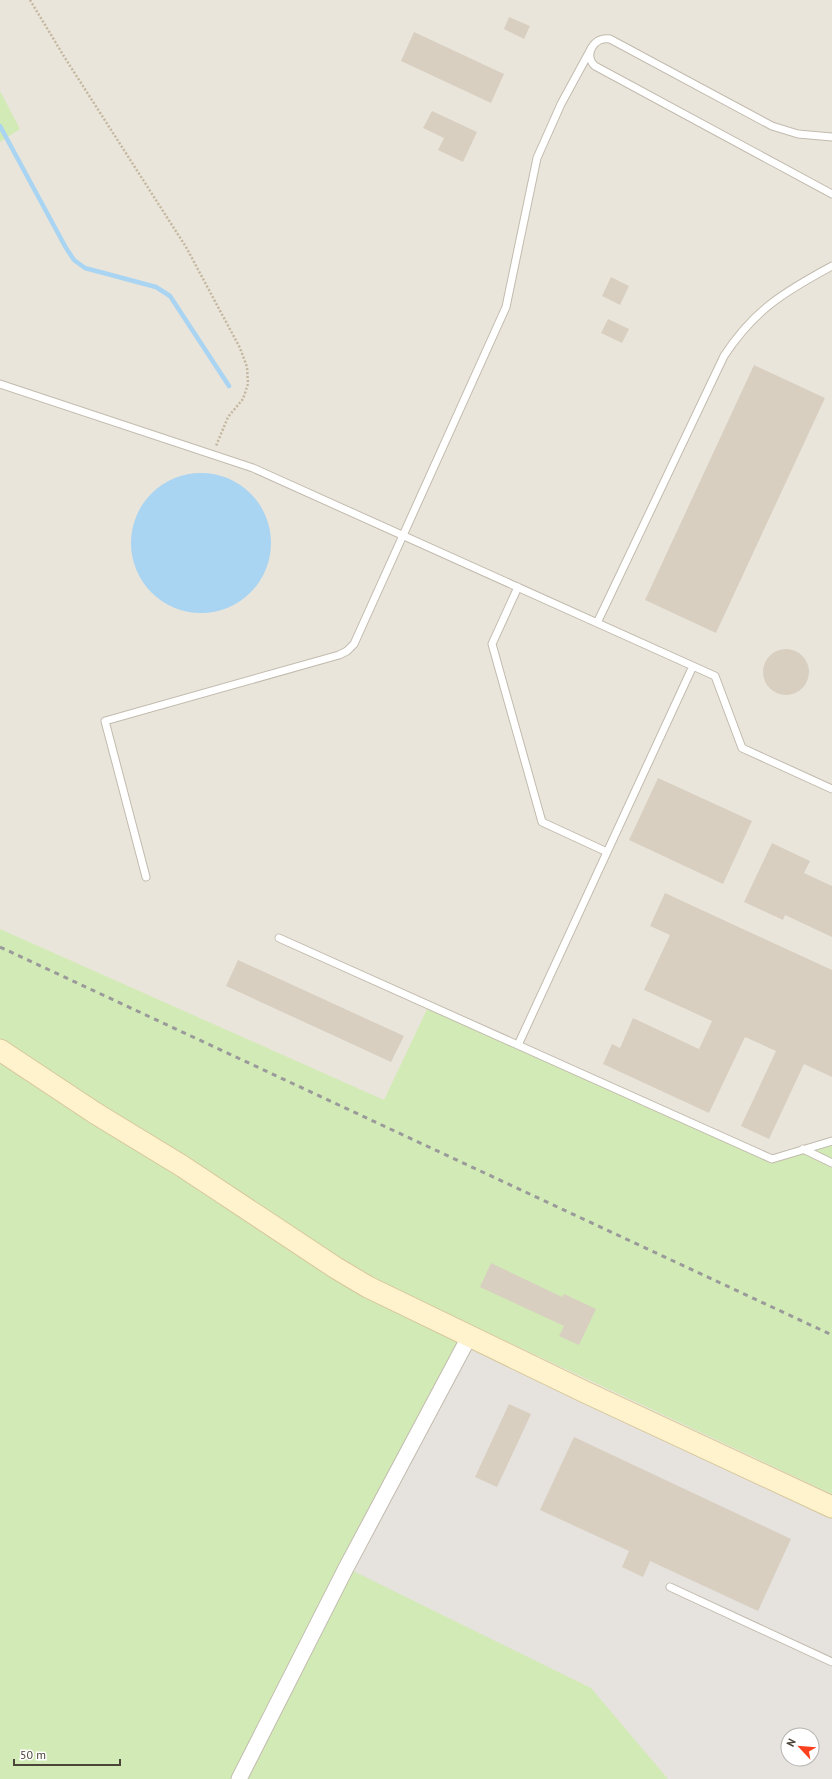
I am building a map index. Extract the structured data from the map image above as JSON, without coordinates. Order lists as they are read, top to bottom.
{
  "scale_bar": "50 m",
  "north": "top left"
}
